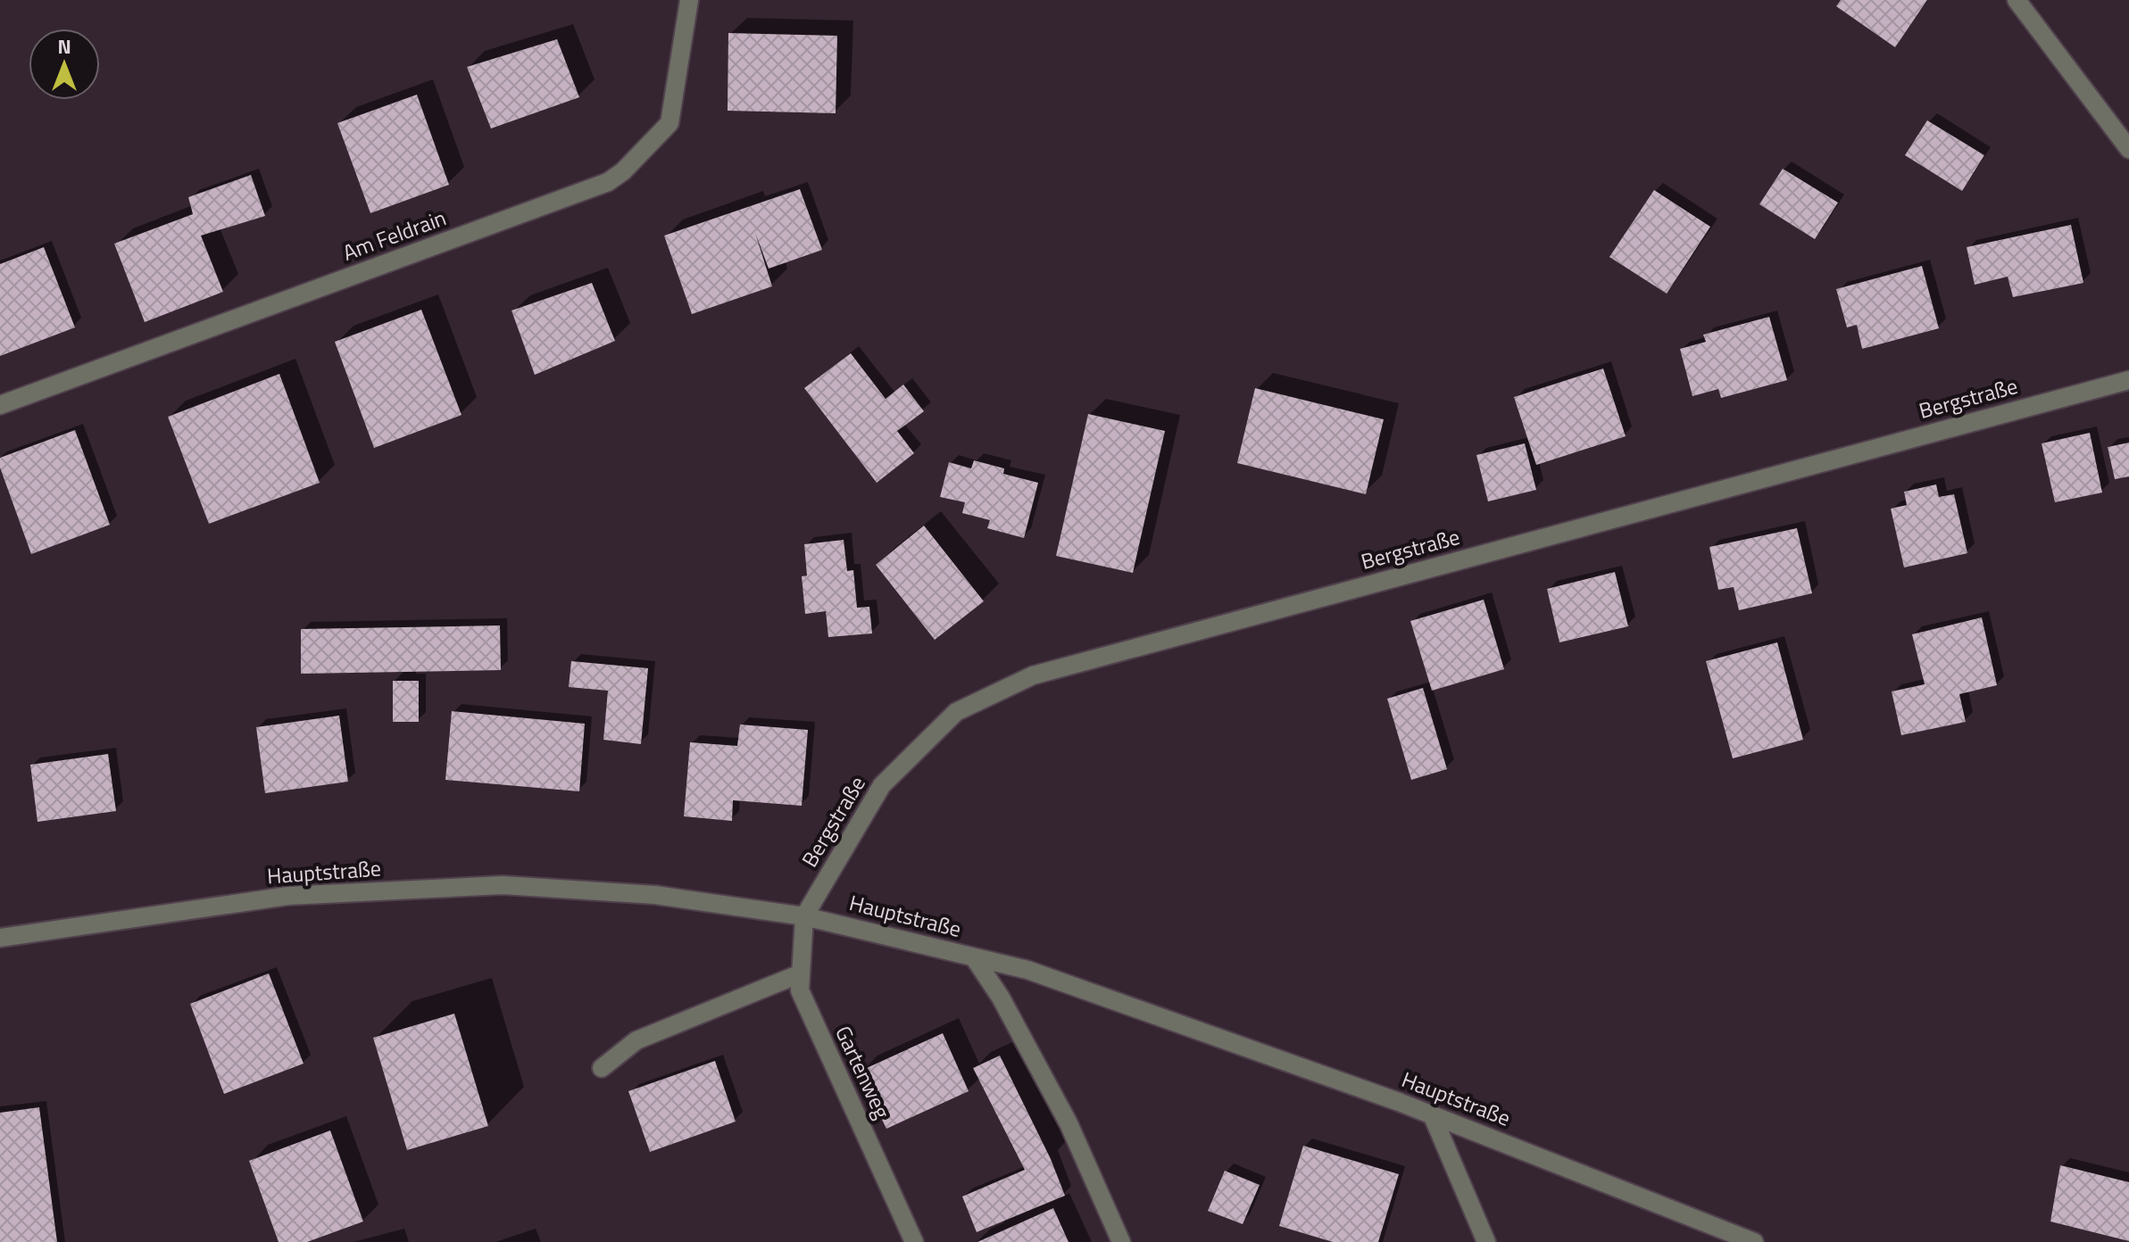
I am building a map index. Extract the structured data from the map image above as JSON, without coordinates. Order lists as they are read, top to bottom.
{
  "streets": {
    "street": [
      "Am Feldrain",
      "Bergstraße",
      "Hauptstraße",
      "Gartenweg"
    ]
  },
  "crossings": [
    ["Bergstraße", "Hauptstraße"],
    ["Bergstraße", "Gartenweg"],
    ["Hauptstraße", "Gartenweg"]
  ],
  "north": "top"
}
